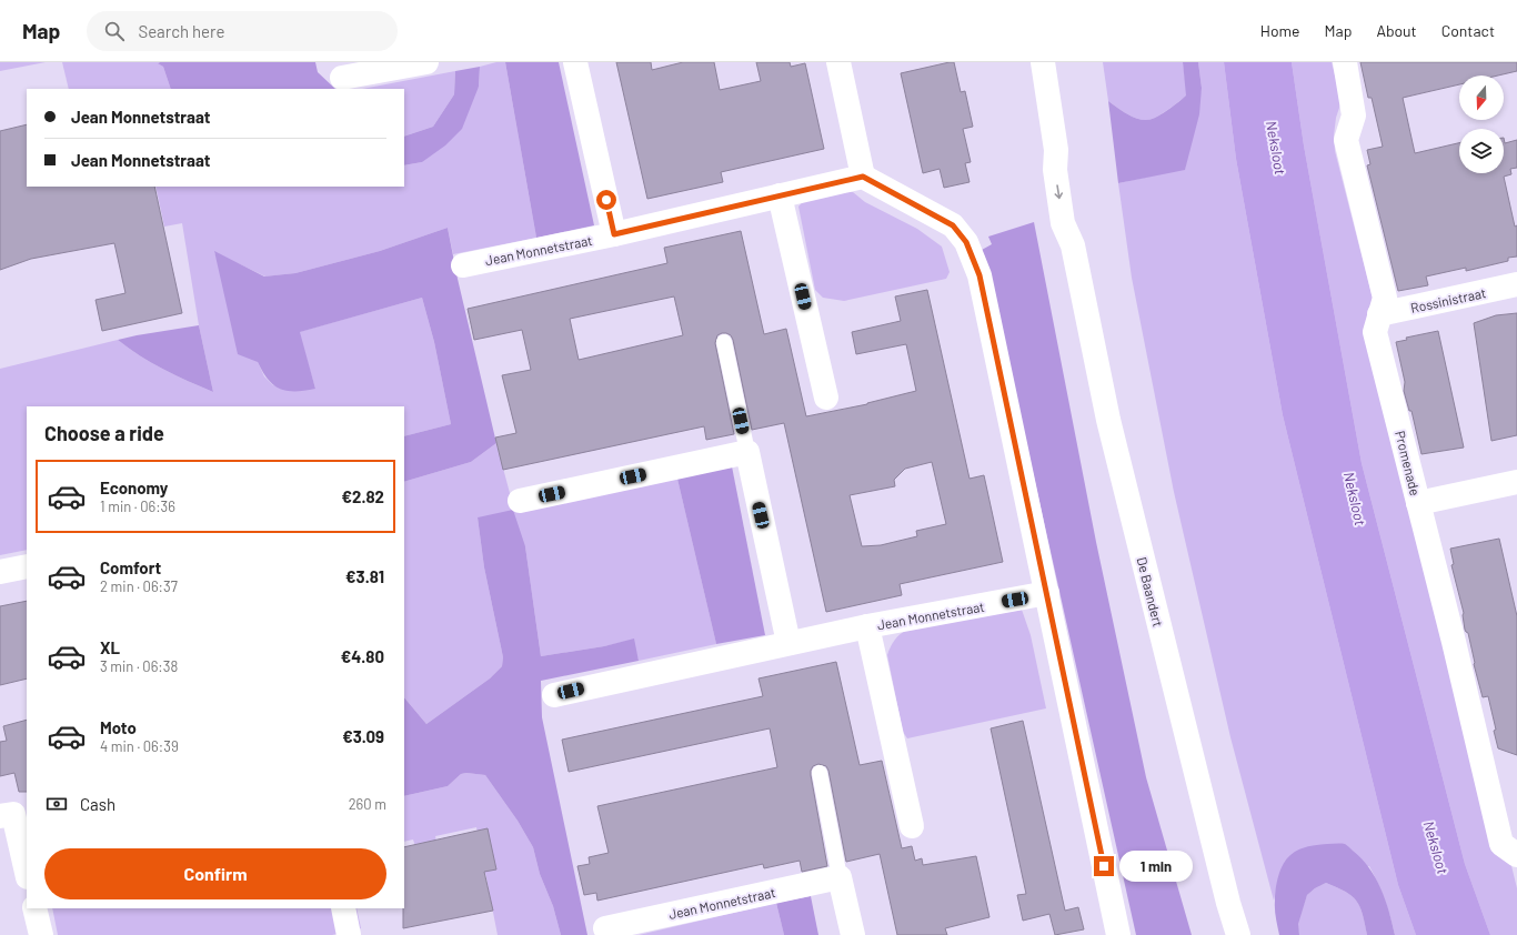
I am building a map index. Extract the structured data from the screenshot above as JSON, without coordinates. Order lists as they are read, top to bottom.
{
  "streets": {
    "street": [
      "Jean Monnetstraat",
      "Rossinistraat",
      "Promenade",
      "De Baandert"
    ]
  },
  "crossings": [
    ["Rossinistraat", "Promenade"]
  ],
  "water": ["Neksloot"],
  "north": "bottom",
  "page": {
    "header": "Map",
    "search": "Search here",
    "nav": [
      "Home",
      "Map",
      "About",
      "Contact"
    ],
    "banner": ["Jean Monnetstraat", "Jean Monnetstraat"],
    "heading": "Choose a ride",
    "list": [
      {
        "name": "Economy",
        "note": "1 min · 06:36",
        "value": "€2.82"
      },
      {
        "name": "Comfort",
        "note": "2 min · 06:37",
        "value": "€3.81"
      },
      {
        "name": "XL",
        "note": "3 min · 06:38",
        "value": "€4.80"
      },
      {
        "name": "Moto",
        "note": "4 min · 06:39",
        "value": "€3.09"
      }
    ],
    "pay": ["Cash", "260 m"],
    "buttons": "Confirm",
    "bubble": "1 min"
  }
}
